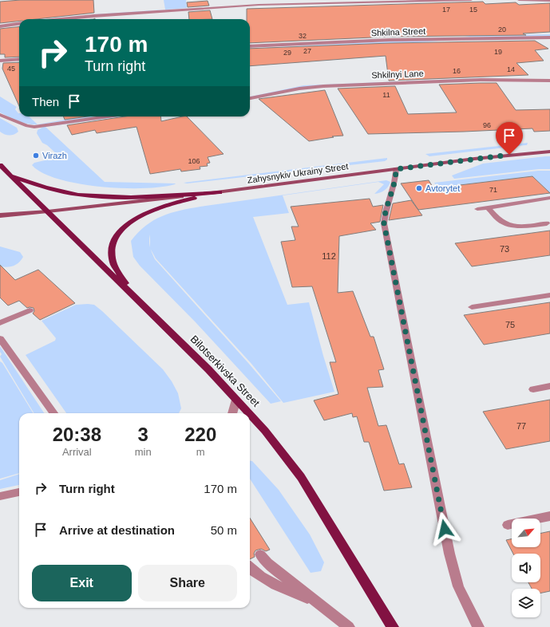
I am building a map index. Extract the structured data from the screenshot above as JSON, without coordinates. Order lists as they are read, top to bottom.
{
  "streets": {
    "main road": ["Bilotserkivska Street"],
    "street": ["Shkilna Street", "Shkilnyi Lane", "Zahysnykiv Ukrainy Street"]
  },
  "crossings": [
    ["Zahysnykiv Ukrainy Street", "Bilotserkivska Street"]
  ],
  "places": ["Virazh", "Avtorytet"],
  "house_numbers": [
    "17",
    "15",
    "20",
    "32",
    "27",
    "19",
    "29",
    "45",
    "14",
    "16",
    "11",
    "96",
    "106",
    "71",
    "73",
    "112",
    "75",
    "77"
  ],
  "north": "top right",
  "page": {
    "turn": ["170 m", "Turn right"],
    "then": "Then",
    "eta": [
      "20:38",
      "Arrival",
      "3",
      "min",
      "220",
      "m"
    ],
    "list": [
      {
        "name": "Turn right",
        "value": "170 m"
      },
      {
        "name": "Arrive at destination",
        "value": "50 m"
      }
    ],
    "buttons": ["Exit", "Share"]
  }
}
